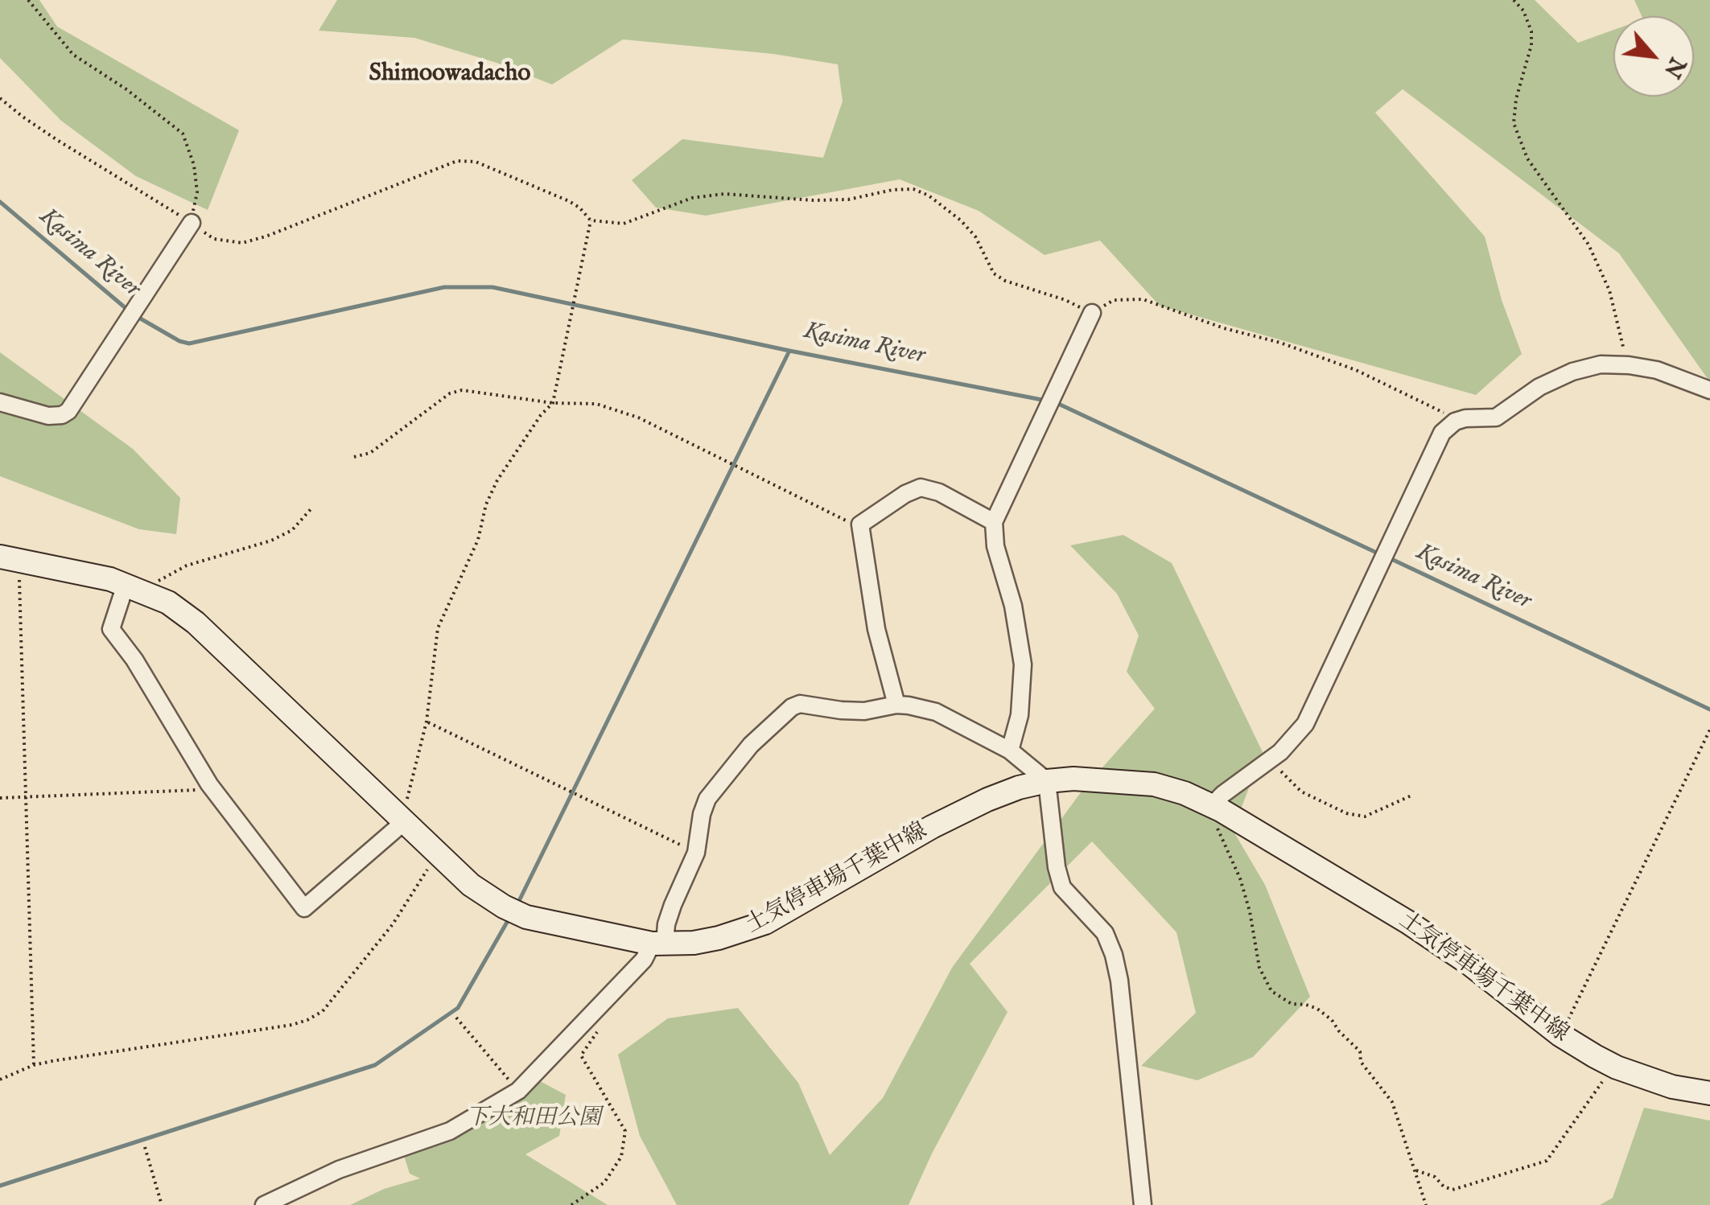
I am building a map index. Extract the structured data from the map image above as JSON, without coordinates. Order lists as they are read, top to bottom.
{
  "streets": {
    "main road": ["土気停車場千葉中線"]
  },
  "districts": ["Shimoowadacho"],
  "water": ["Kasima River"],
  "parks": ["下大和田公園"],
  "north": "bottom right"
}
